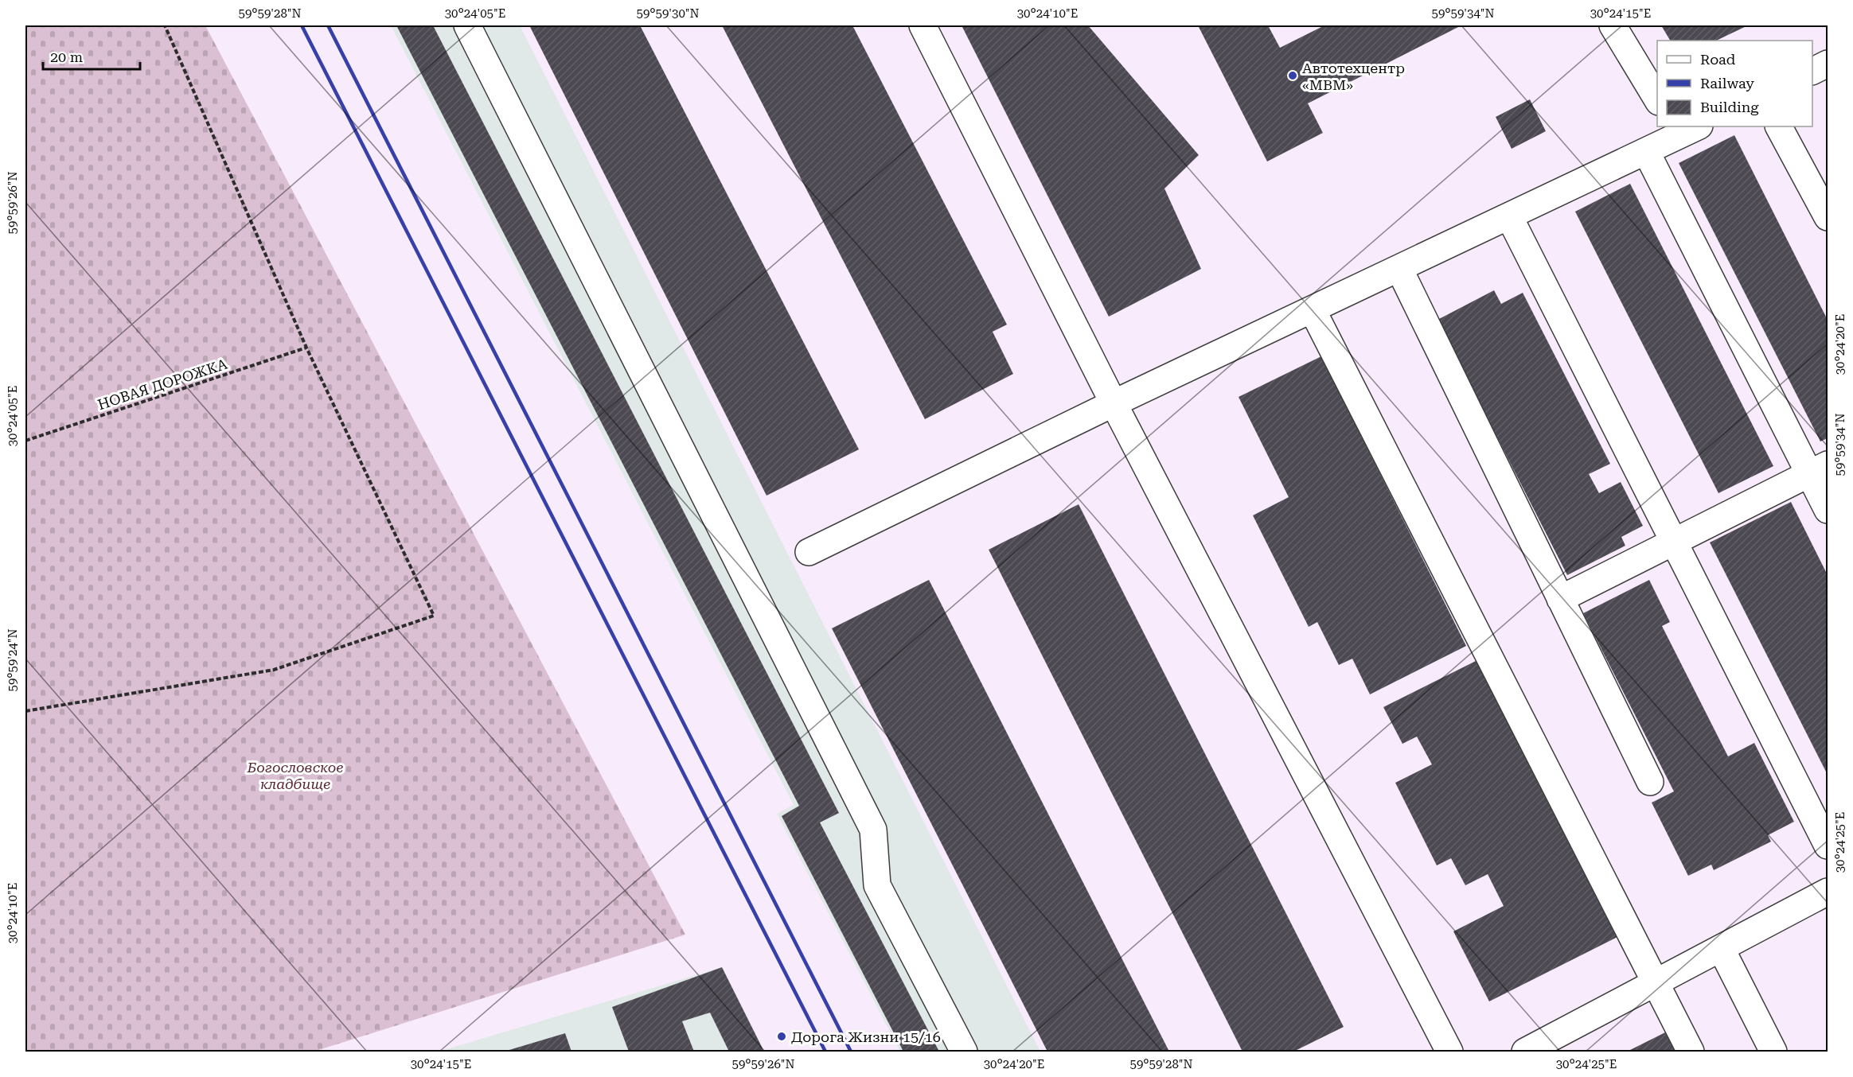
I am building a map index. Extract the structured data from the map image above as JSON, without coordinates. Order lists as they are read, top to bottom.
{
  "streets": {
    "path": ["НОВАЯ ДОРОЖКА"]
  },
  "parks": ["Богословское кладбище"],
  "places": ["Автотехцентр «МВМ»", "Дорога Жизни 15/16"],
  "legend": ["Road", "Railway", "Building"],
  "scale_bar": "20 m",
  "coordinates": [
    "59°59'28\"N",
    "30°24'05\"E",
    "59°59'30\"N",
    "30°24'10\"E",
    "59°59'34\"N",
    "30°24'15\"E",
    "59°59'26\"N",
    "30°24'20\"E",
    "59°59'24\"N",
    "30°24'25\"E"
  ]
}
